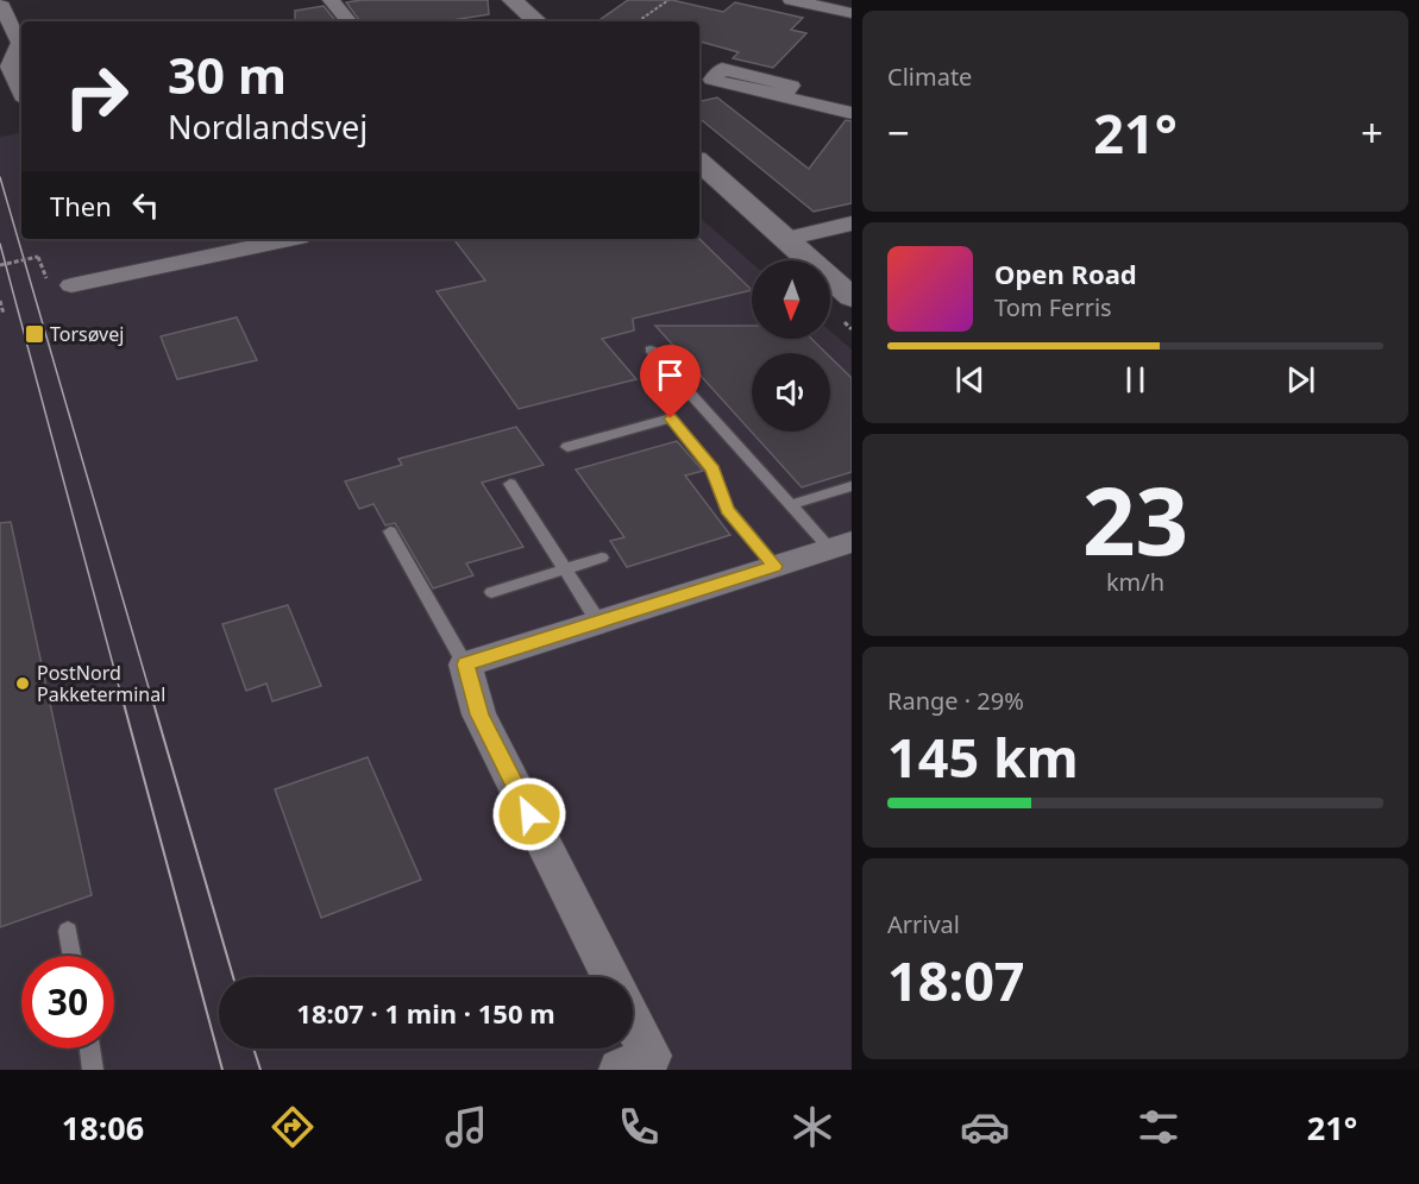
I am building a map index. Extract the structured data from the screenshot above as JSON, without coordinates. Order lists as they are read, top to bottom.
{
  "places": {
    "transit": ["Torsøvej"],
    "other": ["PostNord Pakketerminal"]
  },
  "north": "bottom",
  "page": {
    "tile": [
      "Climate",
      ["23", "km/h"],
      ["Range · 29%", "145 km"],
      ["Arrival", "18:07"]
    ],
    "turn": ["30 m", "Nordlandsvej"],
    "heat": ["−", "21°", "+"],
    "then": "Then",
    "song": ["Open Road", "Tom Ferris"],
    "limit": "30",
    "trip": "18:07 · 1 min · 150 m",
    "tabs": ["18:06", "21°"]
  }
}
